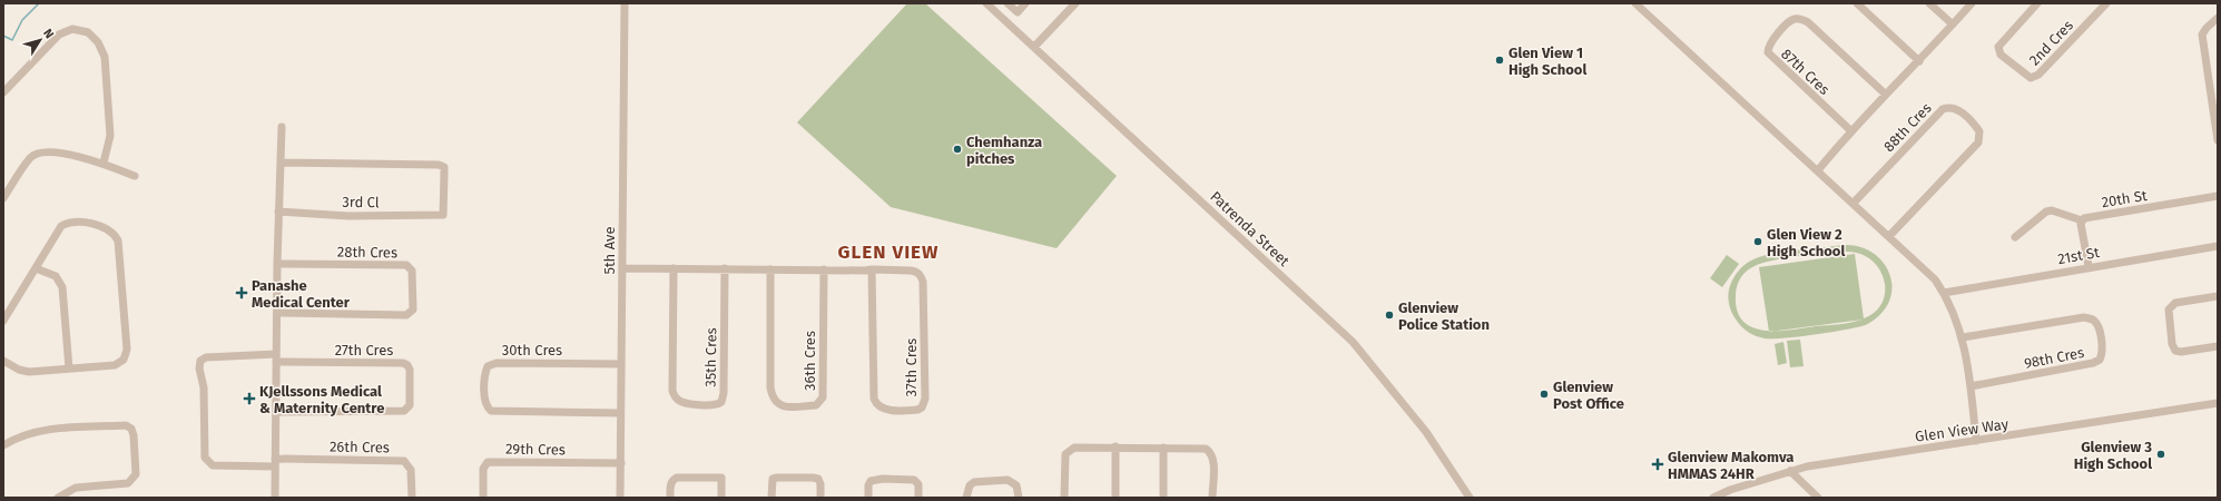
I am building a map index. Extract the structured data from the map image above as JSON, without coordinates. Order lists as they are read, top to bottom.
{
  "streets": {
    "street": [
      "2nd Cres",
      "87th Cres",
      "88th Cres",
      "20th St",
      "3rd Cl",
      "Patrenda Street",
      "5th Ave",
      "28th Cres",
      "21st St",
      "27th Cres",
      "30th Cres",
      "35th Cres",
      "98th Cres",
      "36th Cres",
      "37th Cres",
      "Glen View Way",
      "26th Cres",
      "29th Cres"
    ]
  },
  "crossings": [
    ["5th Ave", "30th Cres"],
    ["5th Ave", "29th Cres"],
    ["27th Cres", "26th Cres"]
  ],
  "districts": ["GLEN VIEW"],
  "places": {
    "other": [
      "Glen View 1 High School",
      "Chemhanza pitches",
      "Glen View 2 High School",
      "Glenview Police Station",
      "Glenview Post Office",
      "Glenview 3 High School"
    ],
    "health": ["Panashe Medical Center", "KJellssons Medical & Maternity Centre", "Glenview Makomva HMMAS 24HR"]
  },
  "north": "top right"
}
